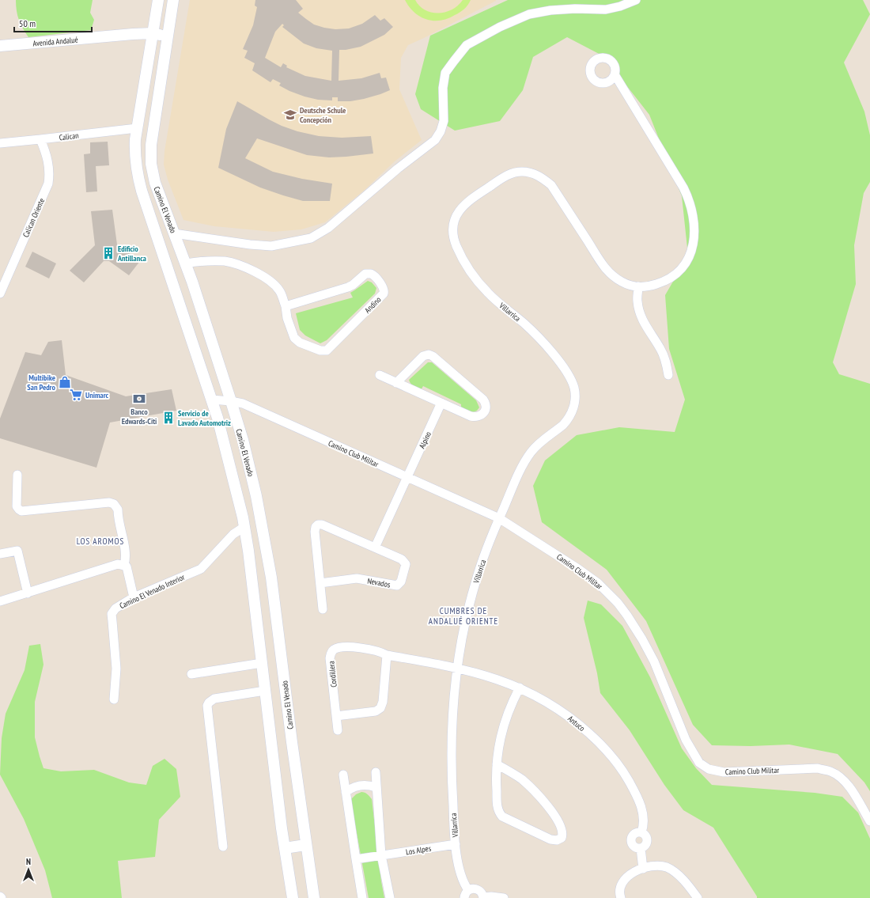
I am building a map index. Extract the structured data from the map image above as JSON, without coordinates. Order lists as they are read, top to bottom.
{
  "streets": {
    "street": [
      "Avenida Andalué",
      "Calican",
      "Camino El Venado",
      "Calican Oriente",
      "Andino",
      "Villarrica",
      "Alpino",
      "Camino Club Militar",
      "Nevados",
      "Camino El Venado Interior",
      "Cordillera",
      "Antuco",
      "Los Alpes"
    ]
  },
  "crossings": [
    ["Avenida Andalué", "Camino El Venado"],
    ["Calican", "Camino El Venado"],
    ["Calican", "Calican Oriente"],
    ["Camino El Venado", "Andino"],
    ["Camino El Venado", "Camino Club Militar"],
    ["Camino El Venado", "Camino El Venado Interior"],
    ["Villarrica", "Camino Club Militar"],
    ["Villarrica", "Cordillera"],
    ["Villarrica", "Antuco"],
    ["Villarrica", "Los Alpes"],
    ["Alpino", "Camino Club Militar"],
    ["Cordillera", "Antuco"]
  ],
  "districts": ["LOS AROMOS", "CUMBRES DE ANDALUÉ ORIENTE"],
  "places": {
    "school or university": ["Deutsche Schule Concepción"],
    "building": ["Edificio Antillanca", "Servicio de Lavado Automotriz"],
    "shop": ["Multibike San Pedro"],
    "supermarket": ["Unimarc"],
    "bank": ["Banco Edwards-Citi"]
  },
  "scale_bar": "50 m",
  "north": "top"
}
